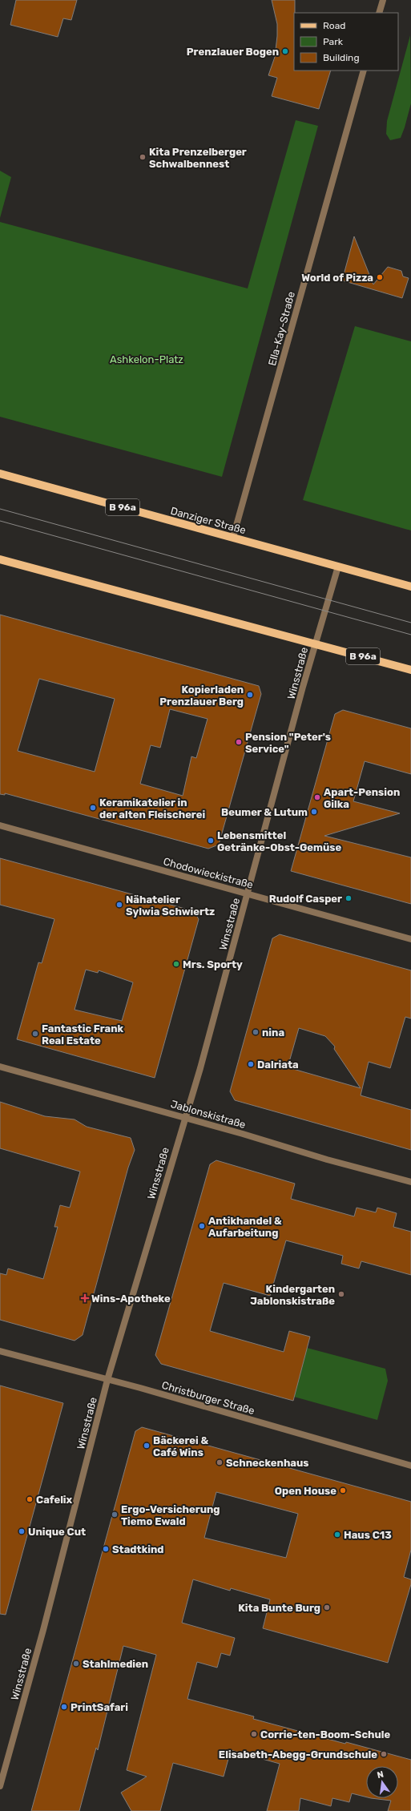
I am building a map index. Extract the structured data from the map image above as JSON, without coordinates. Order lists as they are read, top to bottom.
{
  "streets": {
    "main road": ["B 96a", "Danziger Straße"],
    "street": [
      "Ella-Kay-Straße",
      "Winsstraße",
      "Chodowieckistraße",
      "Jablonskistraße",
      "Christburger Straße"
    ]
  },
  "crossings": [
    ["Ella-Kay-Straße", "Danziger Straße"],
    ["B 96a", "Winsstraße"],
    ["Danziger Straße", "Winsstraße"],
    ["Winsstraße", "Chodowieckistraße"],
    ["Winsstraße", "Jablonskistraße"],
    ["Winsstraße", "Christburger Straße"]
  ],
  "parks": ["Ashkelon-Platz"],
  "places": {
    "other": [
      "Prenzlauer Bogen",
      "Kita Prenzelberger Schwalbennest",
      "World of Pizza",
      "Kopierladen Prenzlauer Berg",
      "Pension \"Peter's Service\"",
      "Apart-Pension Gilka",
      "Keramikatelier in der alten Fleischerei",
      "Beumer & Lutum",
      "Lebensmittel Getränke-Obst-Gemüse",
      "Rudolf Casper",
      "Nähatelier Sylwia Schwiertz",
      "Mrs. Sporty",
      "nina",
      "Fantastic Frank Real Estate",
      "Dalriata",
      "Antikhandel & Aufarbeitung",
      "Kindergarten Jablonskistraße",
      "Bäckerei & Café Wins",
      "Schneckenhaus",
      "Open House",
      "Cafelix",
      "Ergo-Versicherung Tiemo Ewald",
      "Unique Cut",
      "Haus C13",
      "Stadtkind",
      "Kita Bunte Burg",
      "Stahlmedien",
      "PrintSafari",
      "Corrie-ten-Boom-Schule",
      "Elisabeth-Abegg-Grundschule"
    ],
    "health": ["Wins-Apotheke"]
  },
  "legend": ["Road", "Park", "Building"],
  "north": "top"
}
